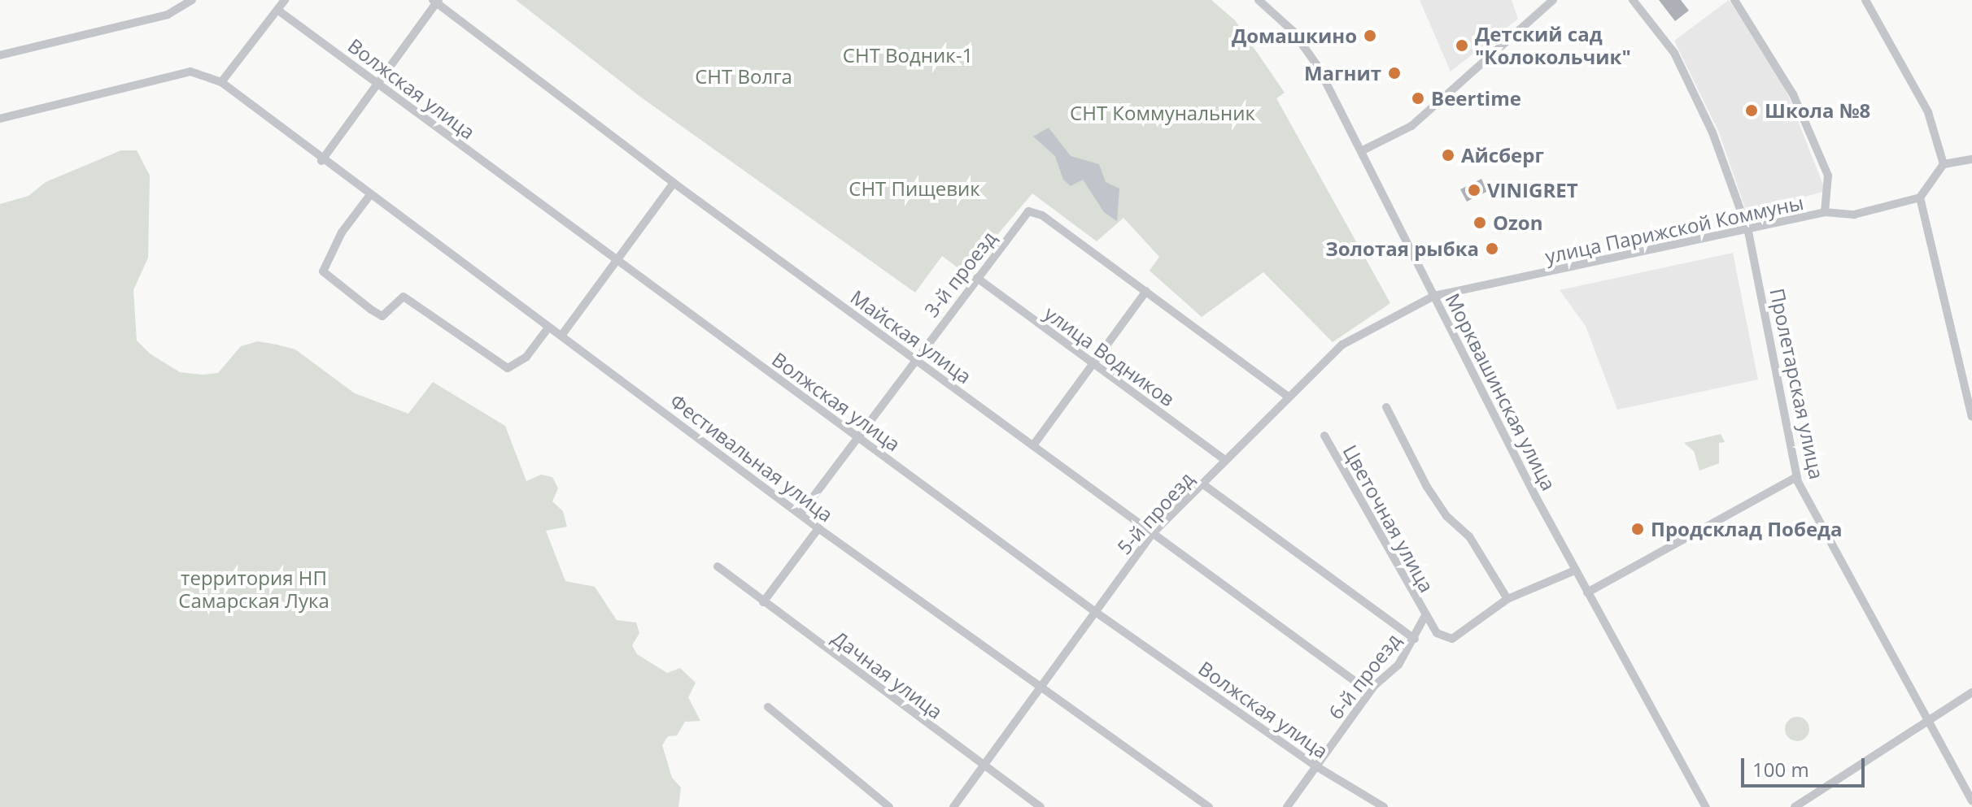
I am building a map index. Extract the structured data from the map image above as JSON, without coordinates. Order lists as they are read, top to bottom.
{
  "streets": {
    "street": [
      "Волжская улица",
      "улица Парижской Коммуны",
      "3-й проезд",
      "Майская улица",
      "улица Водников",
      "Пролетарская улица",
      "Морквашинская улица",
      "Фестивальная улица",
      "5-й проезд",
      "Цветочная улица",
      "Дачная улица",
      "6-й проезд"
    ]
  },
  "crossings": [
    ["Волжская улица", "3-й проезд"],
    ["Волжская улица", "5-й проезд"],
    ["Волжская улица", "6-й проезд"],
    ["улица Парижской Коммуны", "Пролетарская улица"],
    ["улица Парижской Коммуны", "Морквашинская улица"],
    ["улица Парижской Коммуны", "5-й проезд"],
    ["3-й проезд", "Майская улица"],
    ["3-й проезд", "улица Водников"],
    ["3-й проезд", "Фестивальная улица"],
    ["Майская улица", "5-й проезд"],
    ["Майская улица", "6-й проезд"],
    ["улица Водников", "5-й проезд"],
    ["Морквашинская улица", "5-й проезд"],
    ["Фестивальная улица", "5-й проезд"],
    ["5-й проезд", "Дачная улица"],
    ["Цветочная улица", "6-й проезд"]
  ],
  "parks": [
    "СНТ Водник-1",
    "СНТ Волга",
    "СНТ Коммунальник",
    "СНТ Пищевик",
    "территория НП Самарская Лука"
  ],
  "places": [
    "Домашкино",
    "Детский сад \"Колокольчик\"",
    "Магнит",
    "Beertime",
    "Школа №8",
    "Айсберг",
    "VINIGRET",
    "Ozon",
    "Золотая рыбка",
    "Продсклад Победа"
  ],
  "scale_bar": "100 m"
}
